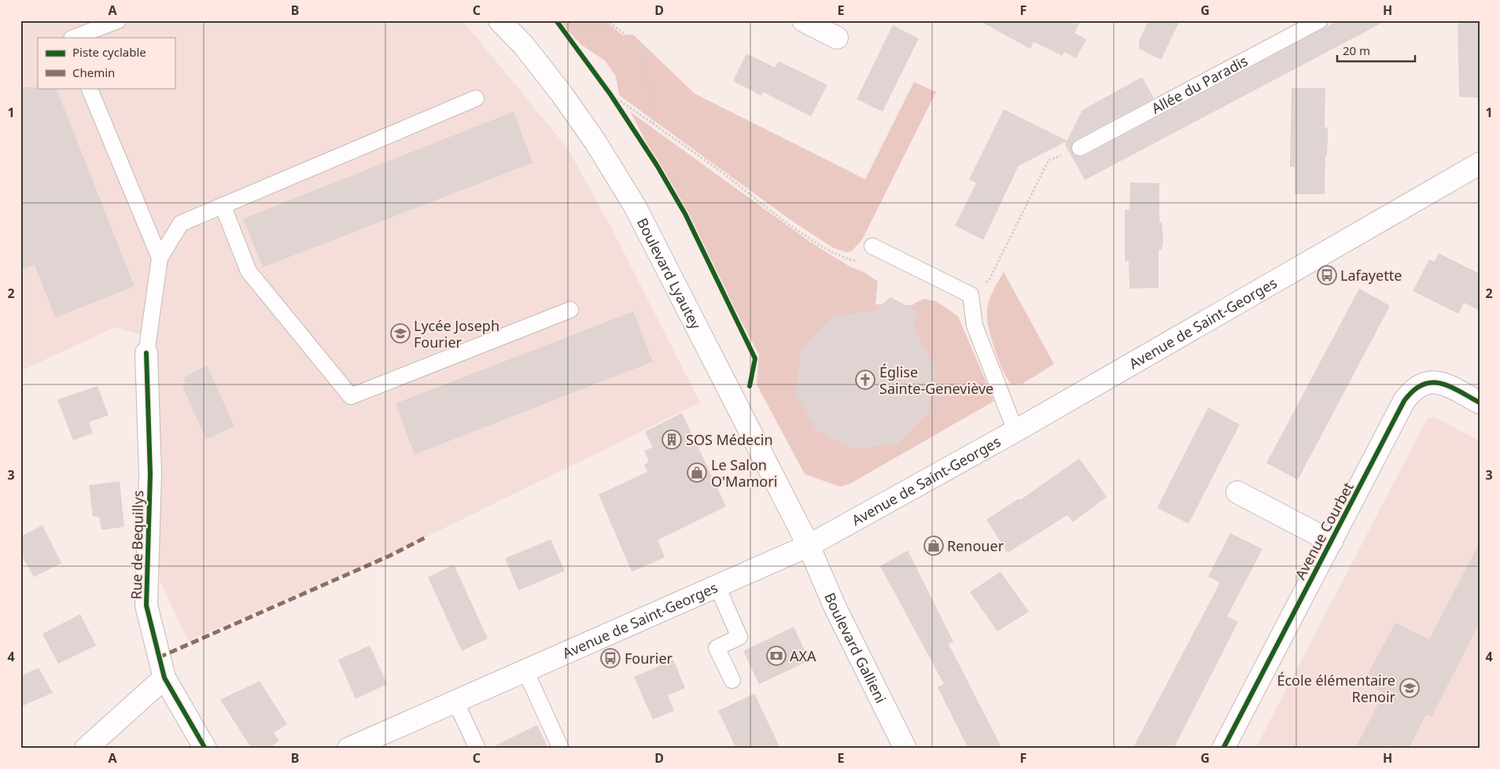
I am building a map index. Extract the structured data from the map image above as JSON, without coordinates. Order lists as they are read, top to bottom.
{
  "streets": {
    "main road": [
      "Boulevard Lyautey",
      "Avenue de Saint-Georges",
      "Avenue Courbet",
      "Rue de Bequillys",
      "Boulevard Gallieni"
    ],
    "lane": ["Allée du Paradis"]
  },
  "crossings": [
    ["Boulevard Lyautey", "Avenue de Saint-Georges"],
    ["Boulevard Lyautey", "Boulevard Gallieni"],
    ["Avenue de Saint-Georges", "Boulevard Gallieni"]
  ],
  "places": {
    "bus stop": ["Lafayette", "Fourier"],
    "school or university": ["Lycée Joseph Fourier", "École élémentaire Renoir"],
    "church": ["Église Sainte-Geneviève"],
    "building": ["SOS Médecin"],
    "shop": ["Le Salon O'Mamori", "Renouer"],
    "bank": ["AXA"]
  },
  "legend": ["Piste cyclable", "Chemin"],
  "scale_bar": "20 m",
  "grid": {
    "columns": [
      "A",
      "B",
      "C",
      "D",
      "E",
      "F",
      "G",
      "H"
    ],
    "rows": [
      "1",
      "2",
      "3",
      "4"
    ]
  }
}
